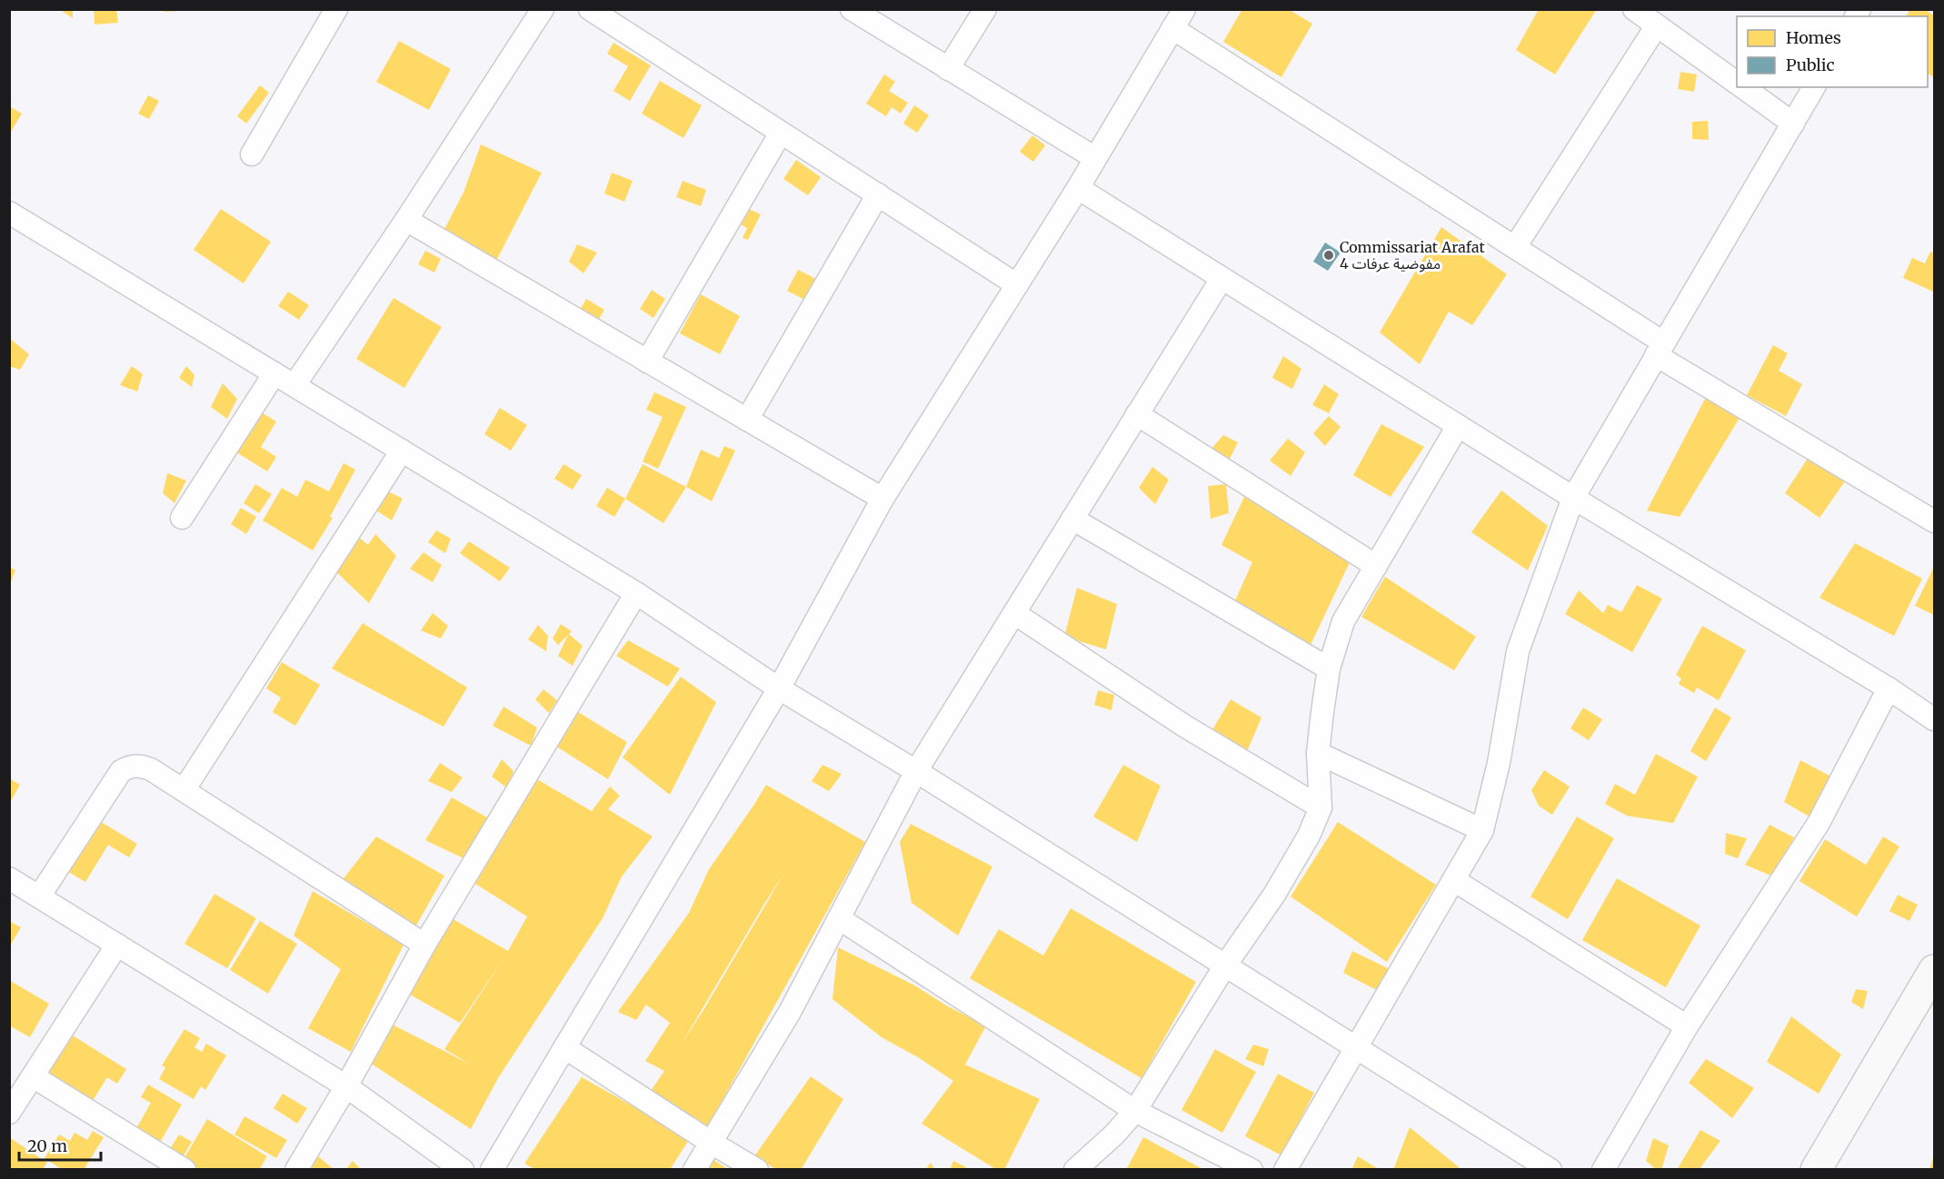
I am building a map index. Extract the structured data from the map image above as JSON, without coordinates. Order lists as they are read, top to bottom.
{
  "places": ["Commissariat Arafat 4 مفوضية عرفات"],
  "legend": ["Homes", "Public"],
  "scale_bar": "20 m"
}
